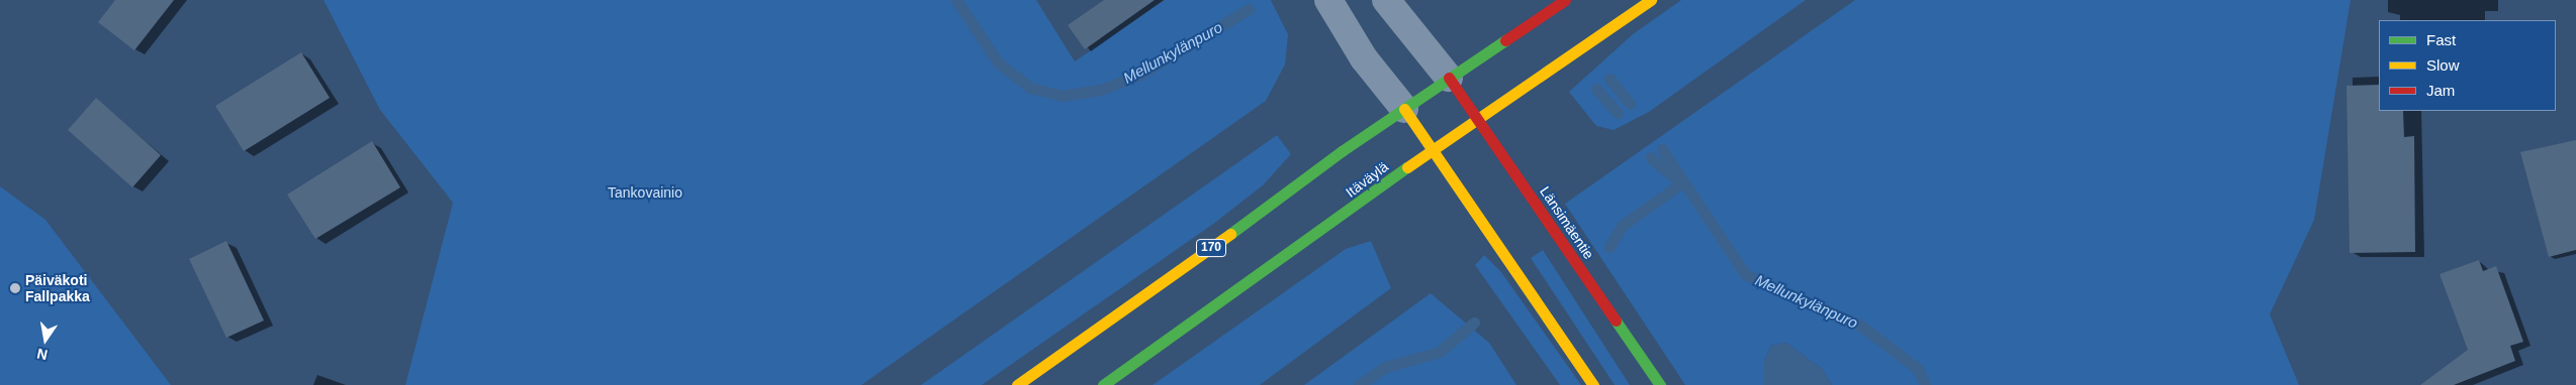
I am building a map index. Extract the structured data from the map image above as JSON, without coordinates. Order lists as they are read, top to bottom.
{
  "streets": {
    "main road": ["Itäväylä", "Länsimäentie", "170"]
  },
  "crossings": [
    ["Itäväylä", "Länsimäentie"],
    ["Länsimäentie", "170"]
  ],
  "water": ["Mellunkylänpuro"],
  "parks": ["Tankovainio"],
  "places": ["Päiväkoti Fallpakka"],
  "legend": ["Fast", "Slow", "Jam"],
  "north": "bottom"
}
